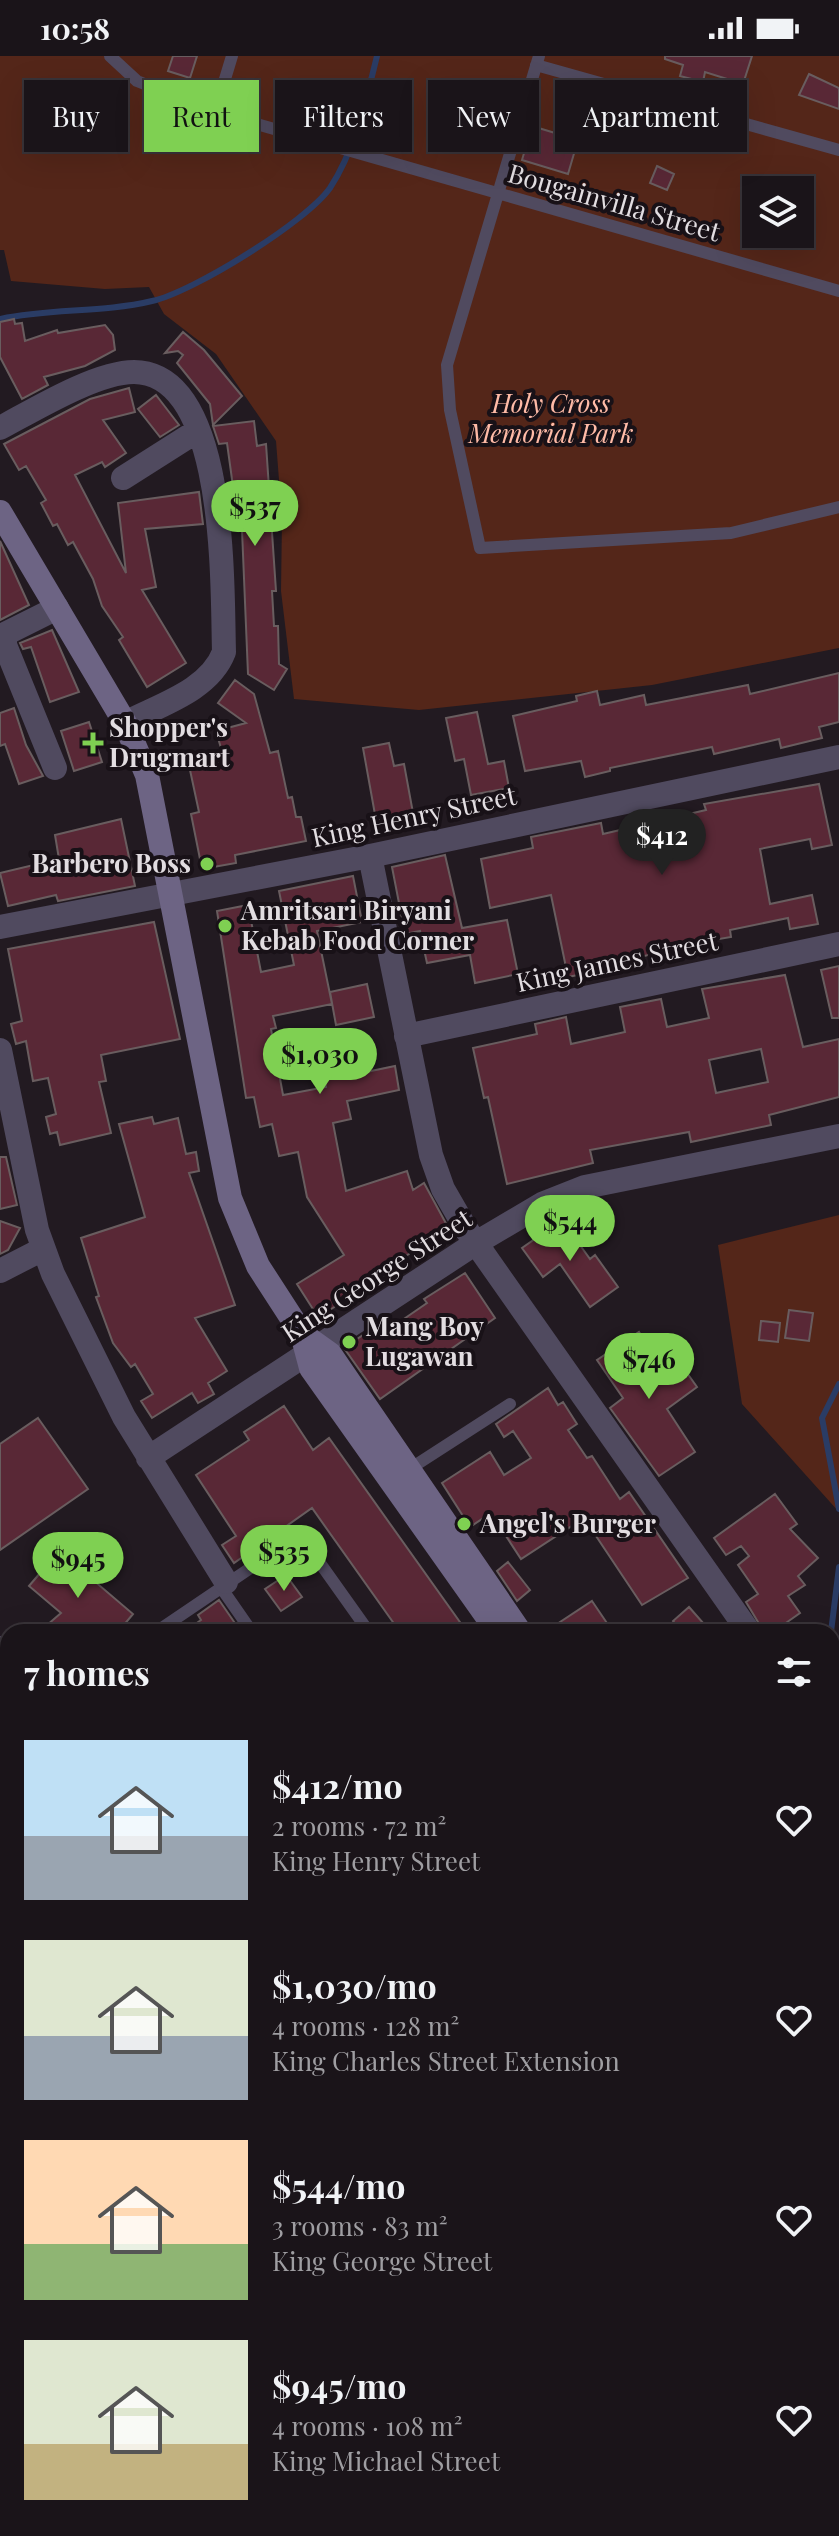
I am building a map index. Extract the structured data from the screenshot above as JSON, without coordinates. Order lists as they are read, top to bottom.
{
  "streets": {
    "street": ["King Henry Street", "King James Street", "King George Street"],
    "lane": ["Bougainvilla Street"]
  },
  "parks": ["Holy Cross Memorial Park"],
  "places": {
    "health": ["Shopper's Drugmart"],
    "other": [
      "Barbero Boss",
      "Amritsari Biryani Kebab Food Corner",
      "Mang Boy Lugawan",
      "Angel's Burger"
    ]
  },
  "page": {
    "status": "10:58",
    "chip": [
      "Buy",
      "Rent",
      "Filters",
      "New",
      "Apartment"
    ],
    "price": [
      "$537",
      "$412",
      "$1,030",
      "$544",
      "$746",
      "$535",
      "$945"
    ],
    "heading": "7 homes",
    "list": [
      {
        "name": "$412/mo",
        "note": "2 rooms · 72 m² · King Henry Street"
      },
      {
        "name": "$1,030/mo",
        "note": "4 rooms · 128 m² · King Charles Street Extension"
      },
      {
        "name": "$544/mo",
        "note": "3 rooms · 83 m² · King George Street"
      },
      {
        "name": "$945/mo",
        "note": "4 rooms · 108 m² · King Michael Street"
      }
    ]
  }
}
